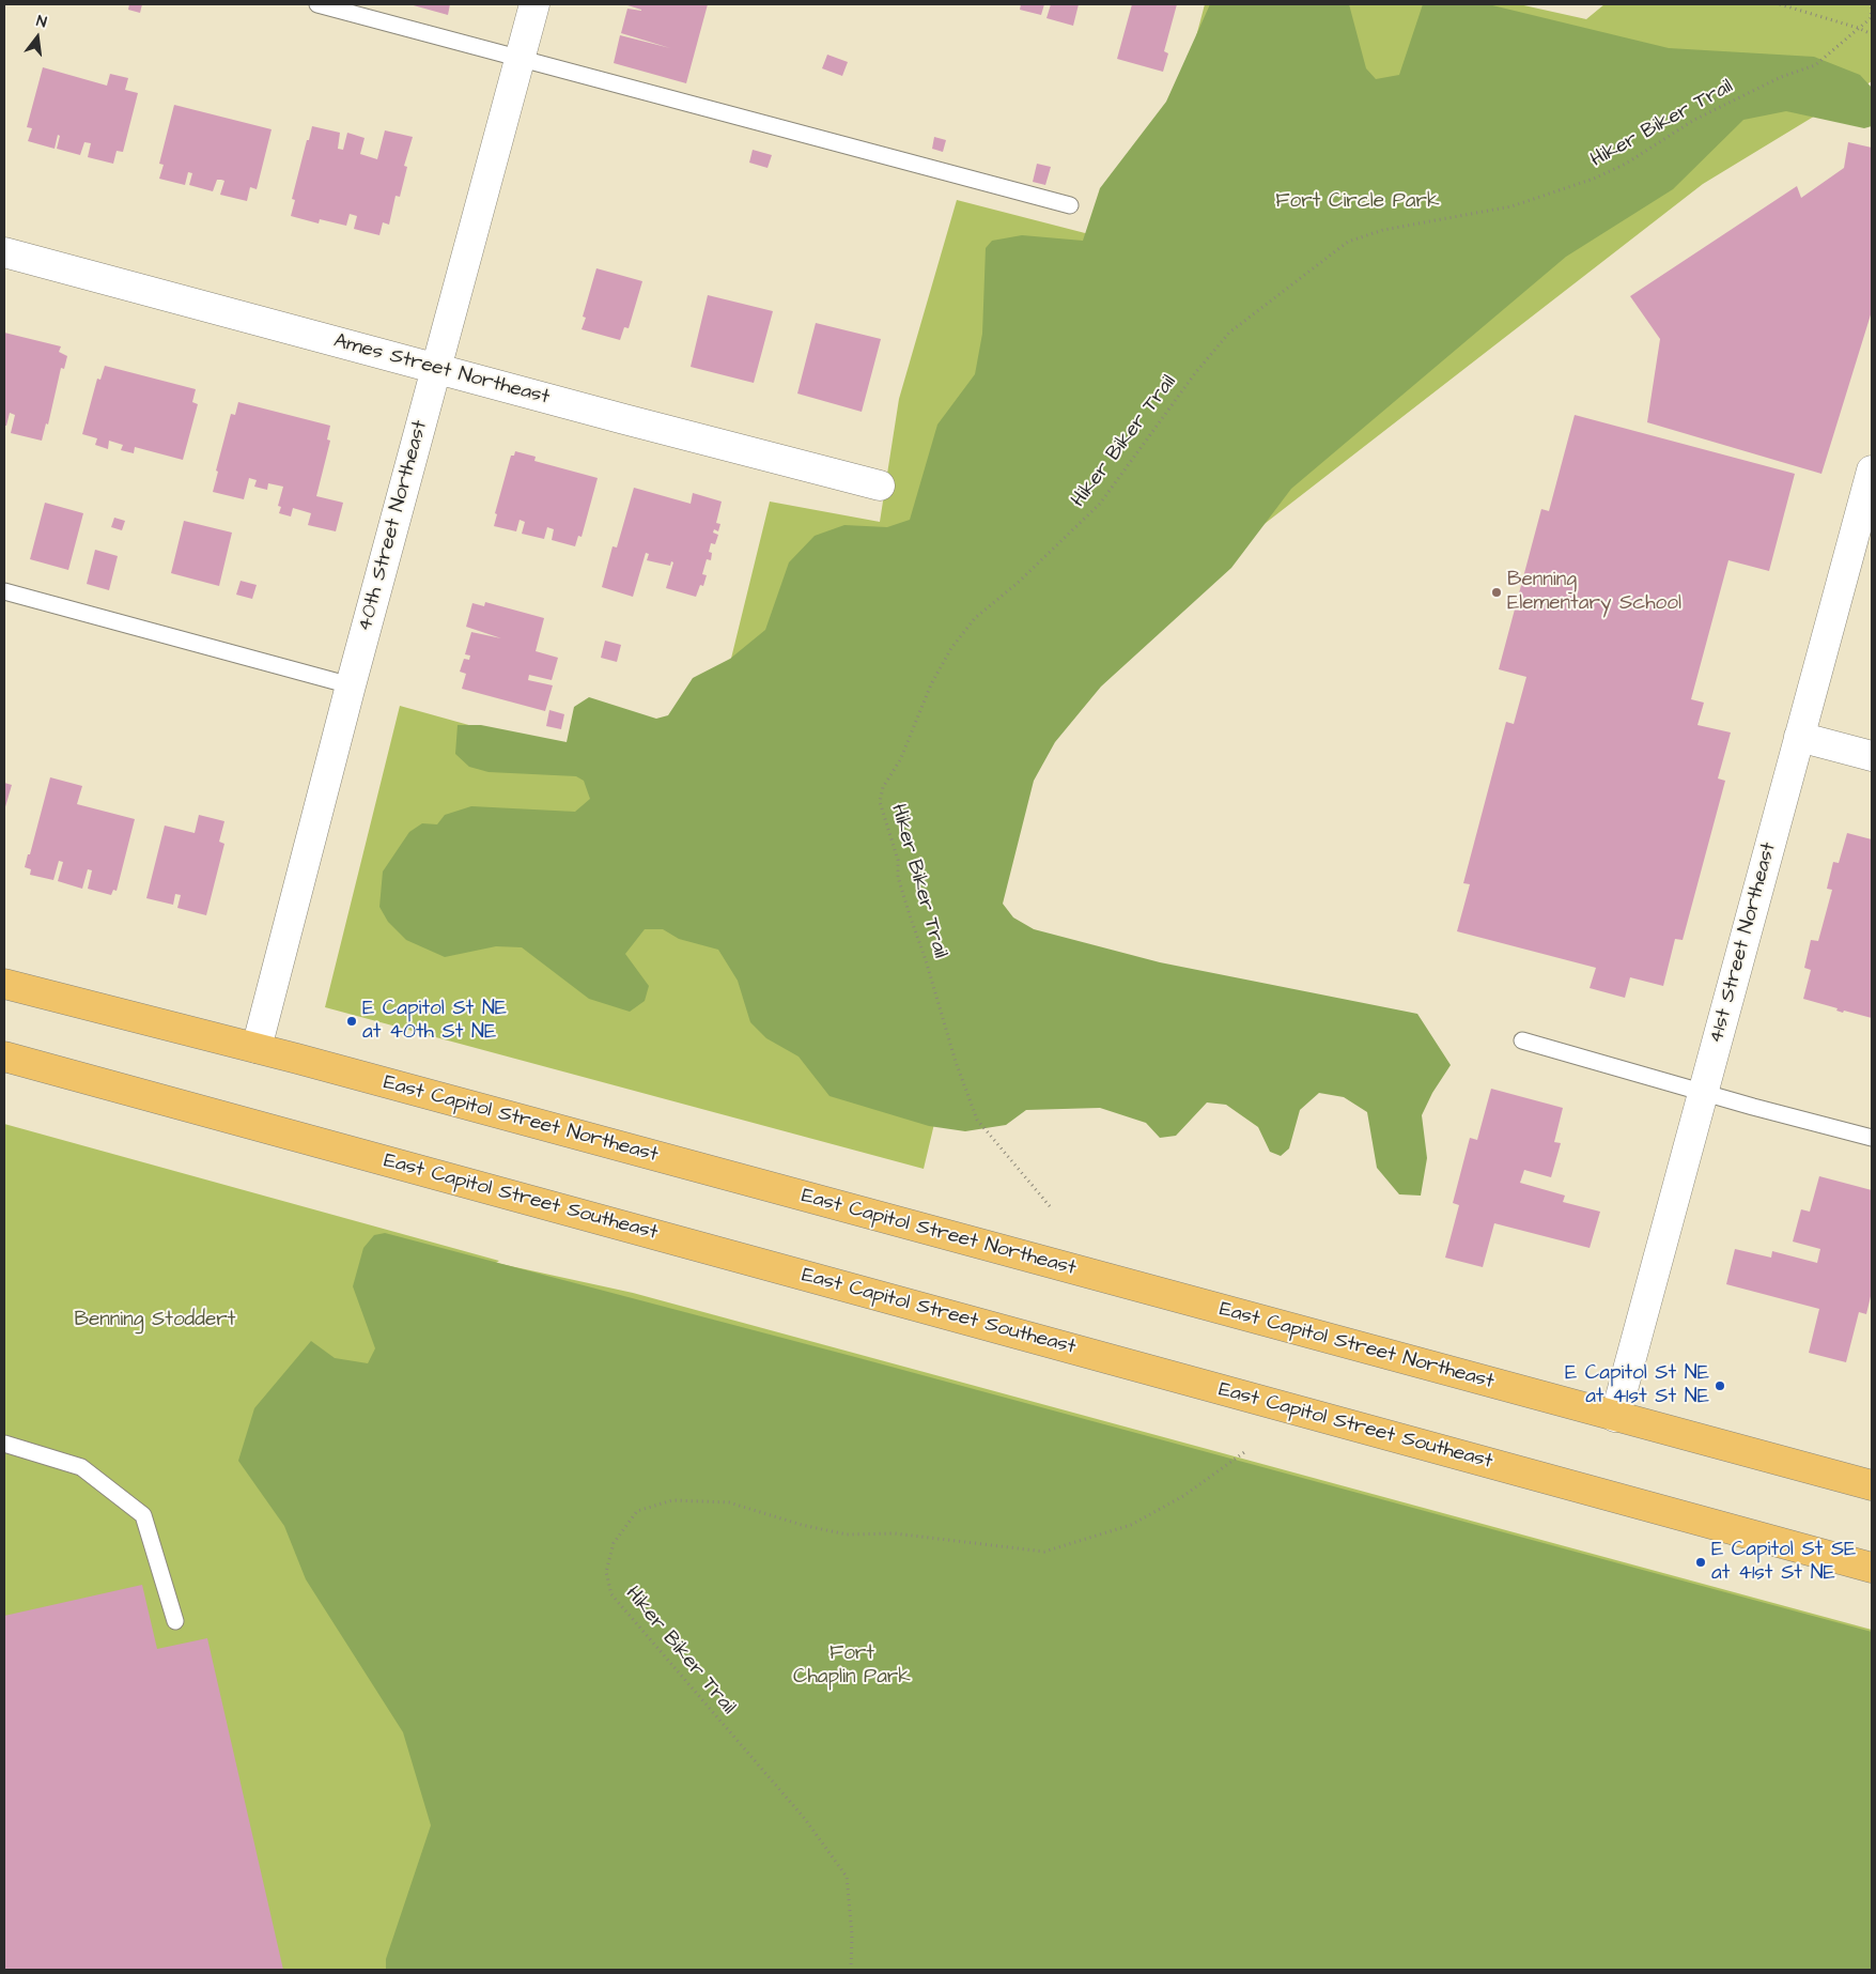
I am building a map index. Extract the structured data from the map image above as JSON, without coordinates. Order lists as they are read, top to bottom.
{
  "streets": {
    "main road": ["East Capitol Street Northeast", "East Capitol Street Southeast"],
    "street": ["Ames Street Northeast", "40th Street Northeast", "41st Street Northeast"],
    "path": ["Hiker Biker Trail"]
  },
  "crossings": [
    ["Ames Street Northeast", "40th Street Northeast"],
    ["40th Street Northeast", "East Capitol Street Northeast"],
    ["41st Street Northeast", "East Capitol Street Northeast"]
  ],
  "parks": ["Fort Circle Park", "Benning Stoddert", "Fort Chaplin Park"],
  "places": [
    "Benning Elementary School",
    "E Capitol St NE at 40th St NE",
    "E Capitol St NE at 41st St NE",
    "E Capitol St SE at 41st St NE"
  ],
  "north": "top"
}
